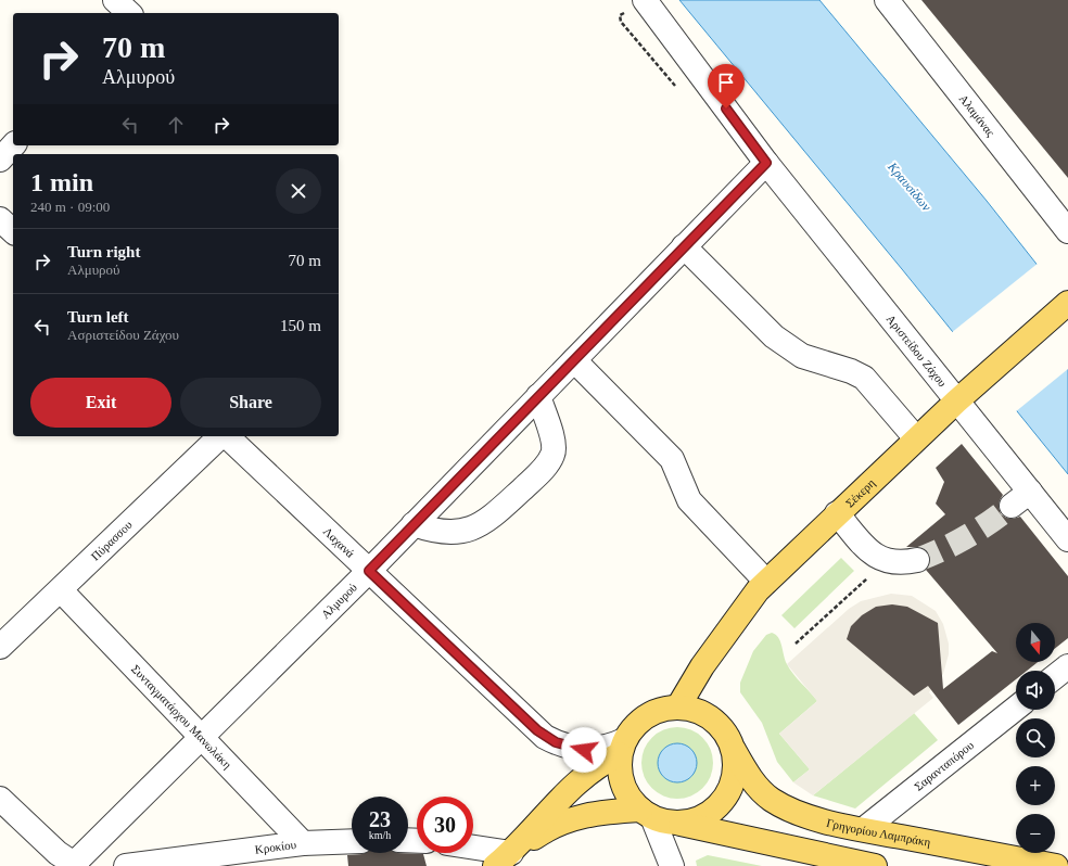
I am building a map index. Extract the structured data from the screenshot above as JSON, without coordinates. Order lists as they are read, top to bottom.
{
  "streets": {
    "main road": ["Σέκερη", "Γρηγορίου Λαμπράκη"],
    "street": [
      "Αλαμάνας",
      "Αριστείδου Ζάχου",
      "Πύρασσου",
      "Λαχανά",
      "Αλμυρού",
      "Συνταγματάρχου Μανωλάκη",
      "Σαρανταπόρου",
      "Κροκίου"
    ]
  },
  "crossings": [
    ["Αριστείδου Ζάχου", "Σέκερη"],
    ["Αριστείδου Ζάχου", "Αλμυρού"],
    ["Σέκερη", "Λαχανά"],
    ["Σέκερη", "Γρηγορίου Λαμπράκη"],
    ["Πύρασσου", "Συνταγματάρχου Μανωλάκη"],
    ["Λαχανά", "Αλμυρού"],
    ["Λαχανά", "Γρηγορίου Λαμπράκη"],
    ["Αλμυρού", "Συνταγματάρχου Μανωλάκη"],
    ["Συνταγματάρχου Μανωλάκη", "Κροκίου"],
    ["Σαρανταπόρου", "Γρηγορίου Λαμπράκη"]
  ],
  "water": ["Κραυσίδων"],
  "north": "bottom",
  "page": {
    "turn": ["70 m", "Αλμυρού"],
    "heading": ["1 min", "240 m · 09:00"],
    "list": [
      {
        "name": "Turn right",
        "note": "Αλμυρού",
        "value": "70 m"
      },
      {
        "name": "Turn left",
        "note": "Ασριστείδου Ζάχου",
        "value": "150 m"
      }
    ],
    "buttons": ["Exit", "Share"],
    "map_buttons": ["+", "−"],
    "speed": "23 km/h",
    "limit": "30"
  }
}
